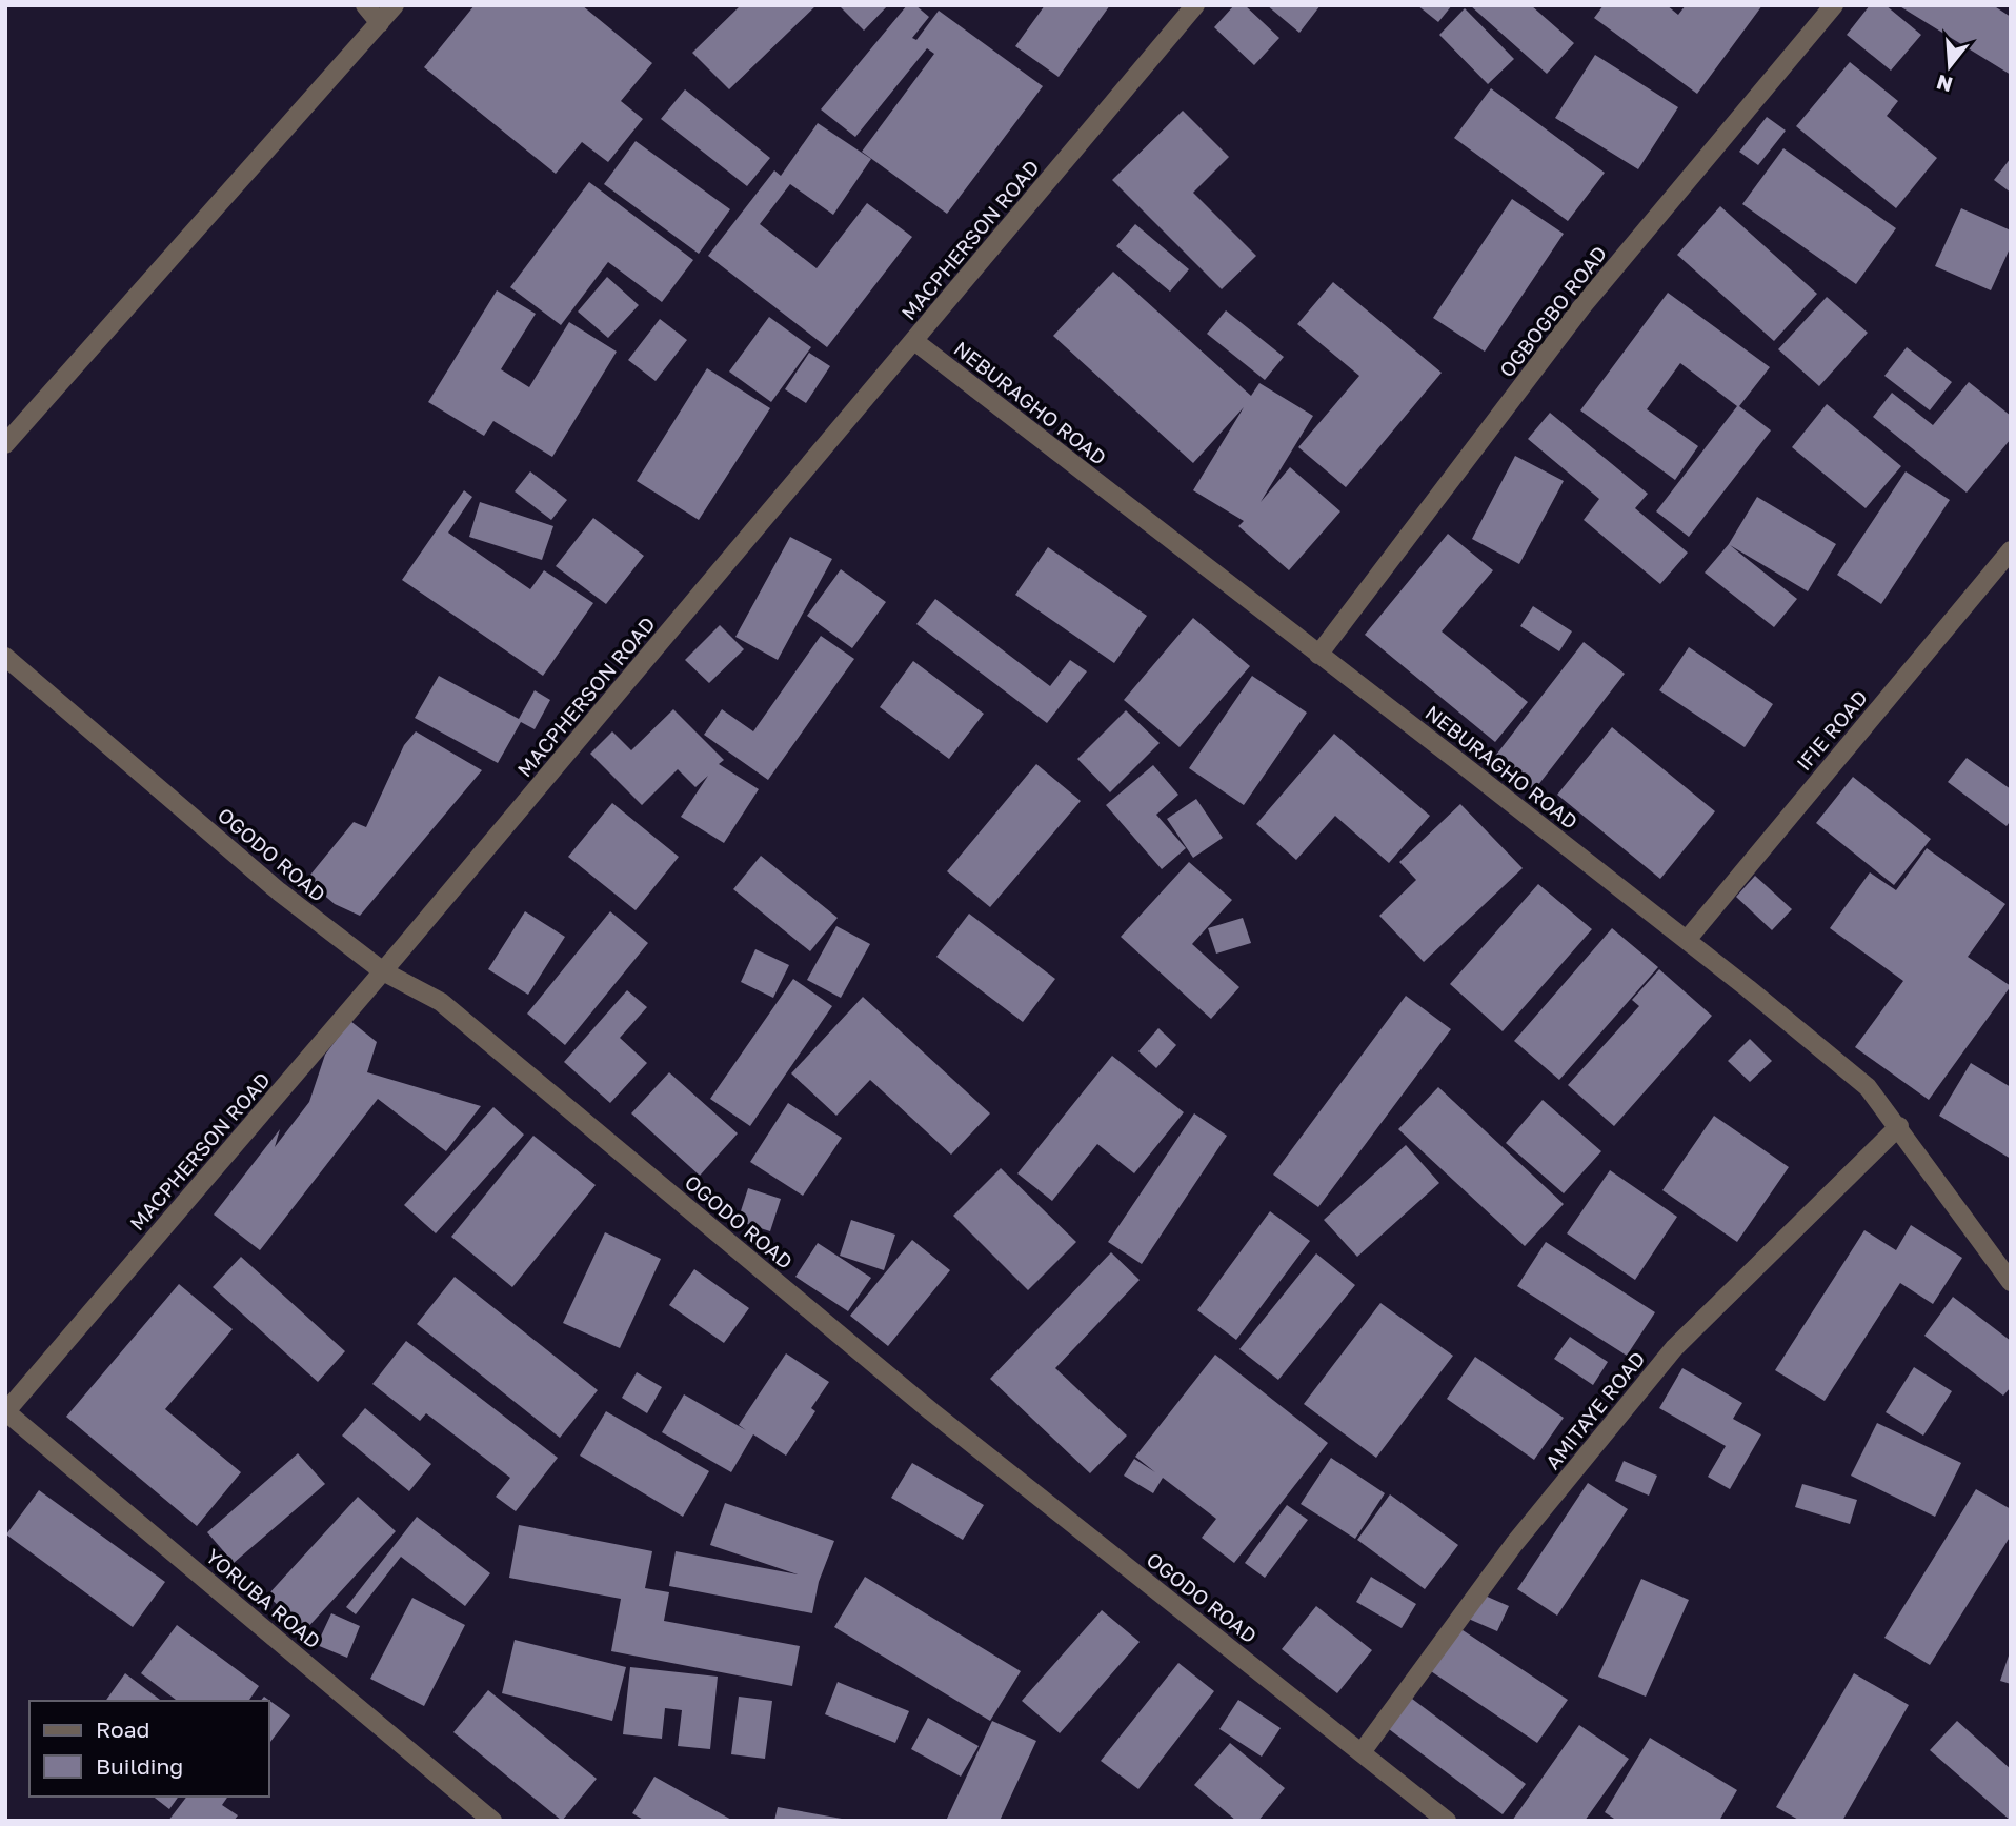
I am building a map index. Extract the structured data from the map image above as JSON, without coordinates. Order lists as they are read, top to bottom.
{
  "streets": {
    "street": [
      "MACPHERSON ROAD",
      "OGBOGBO ROAD",
      "NEBURAGHO ROAD",
      "IFIE ROAD",
      "OGODO ROAD",
      "AMITAYE ROAD",
      "YORUBA ROAD"
    ]
  },
  "crossings": [
    ["MACPHERSON ROAD", "NEBURAGHO ROAD"],
    ["MACPHERSON ROAD", "OGODO ROAD"],
    ["MACPHERSON ROAD", "YORUBA ROAD"],
    ["OGBOGBO ROAD", "NEBURAGHO ROAD"],
    ["NEBURAGHO ROAD", "IFIE ROAD"],
    ["NEBURAGHO ROAD", "AMITAYE ROAD"],
    ["OGODO ROAD", "AMITAYE ROAD"]
  ],
  "legend": ["Road", "Building"],
  "north": "bottom"
}
